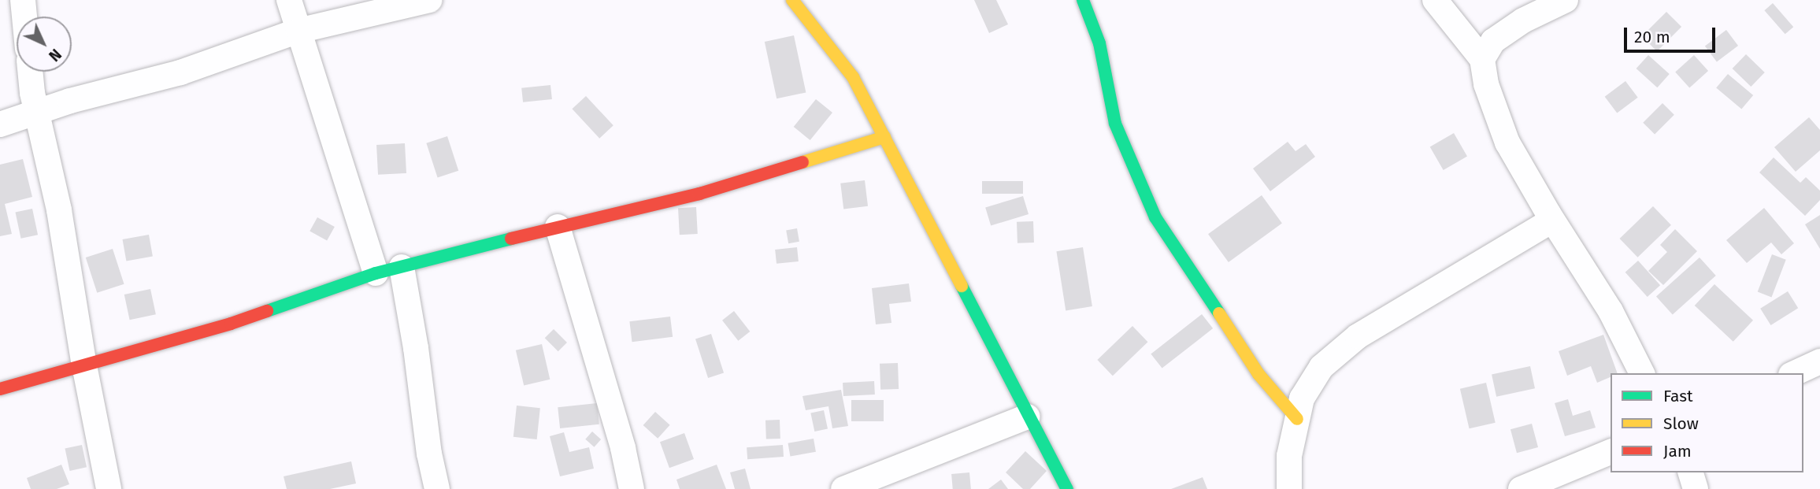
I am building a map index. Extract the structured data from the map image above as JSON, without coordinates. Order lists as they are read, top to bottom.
{
  "legend": ["Fast", "Slow", "Jam"],
  "scale_bar": "20 m",
  "north": "bottom right"
}
